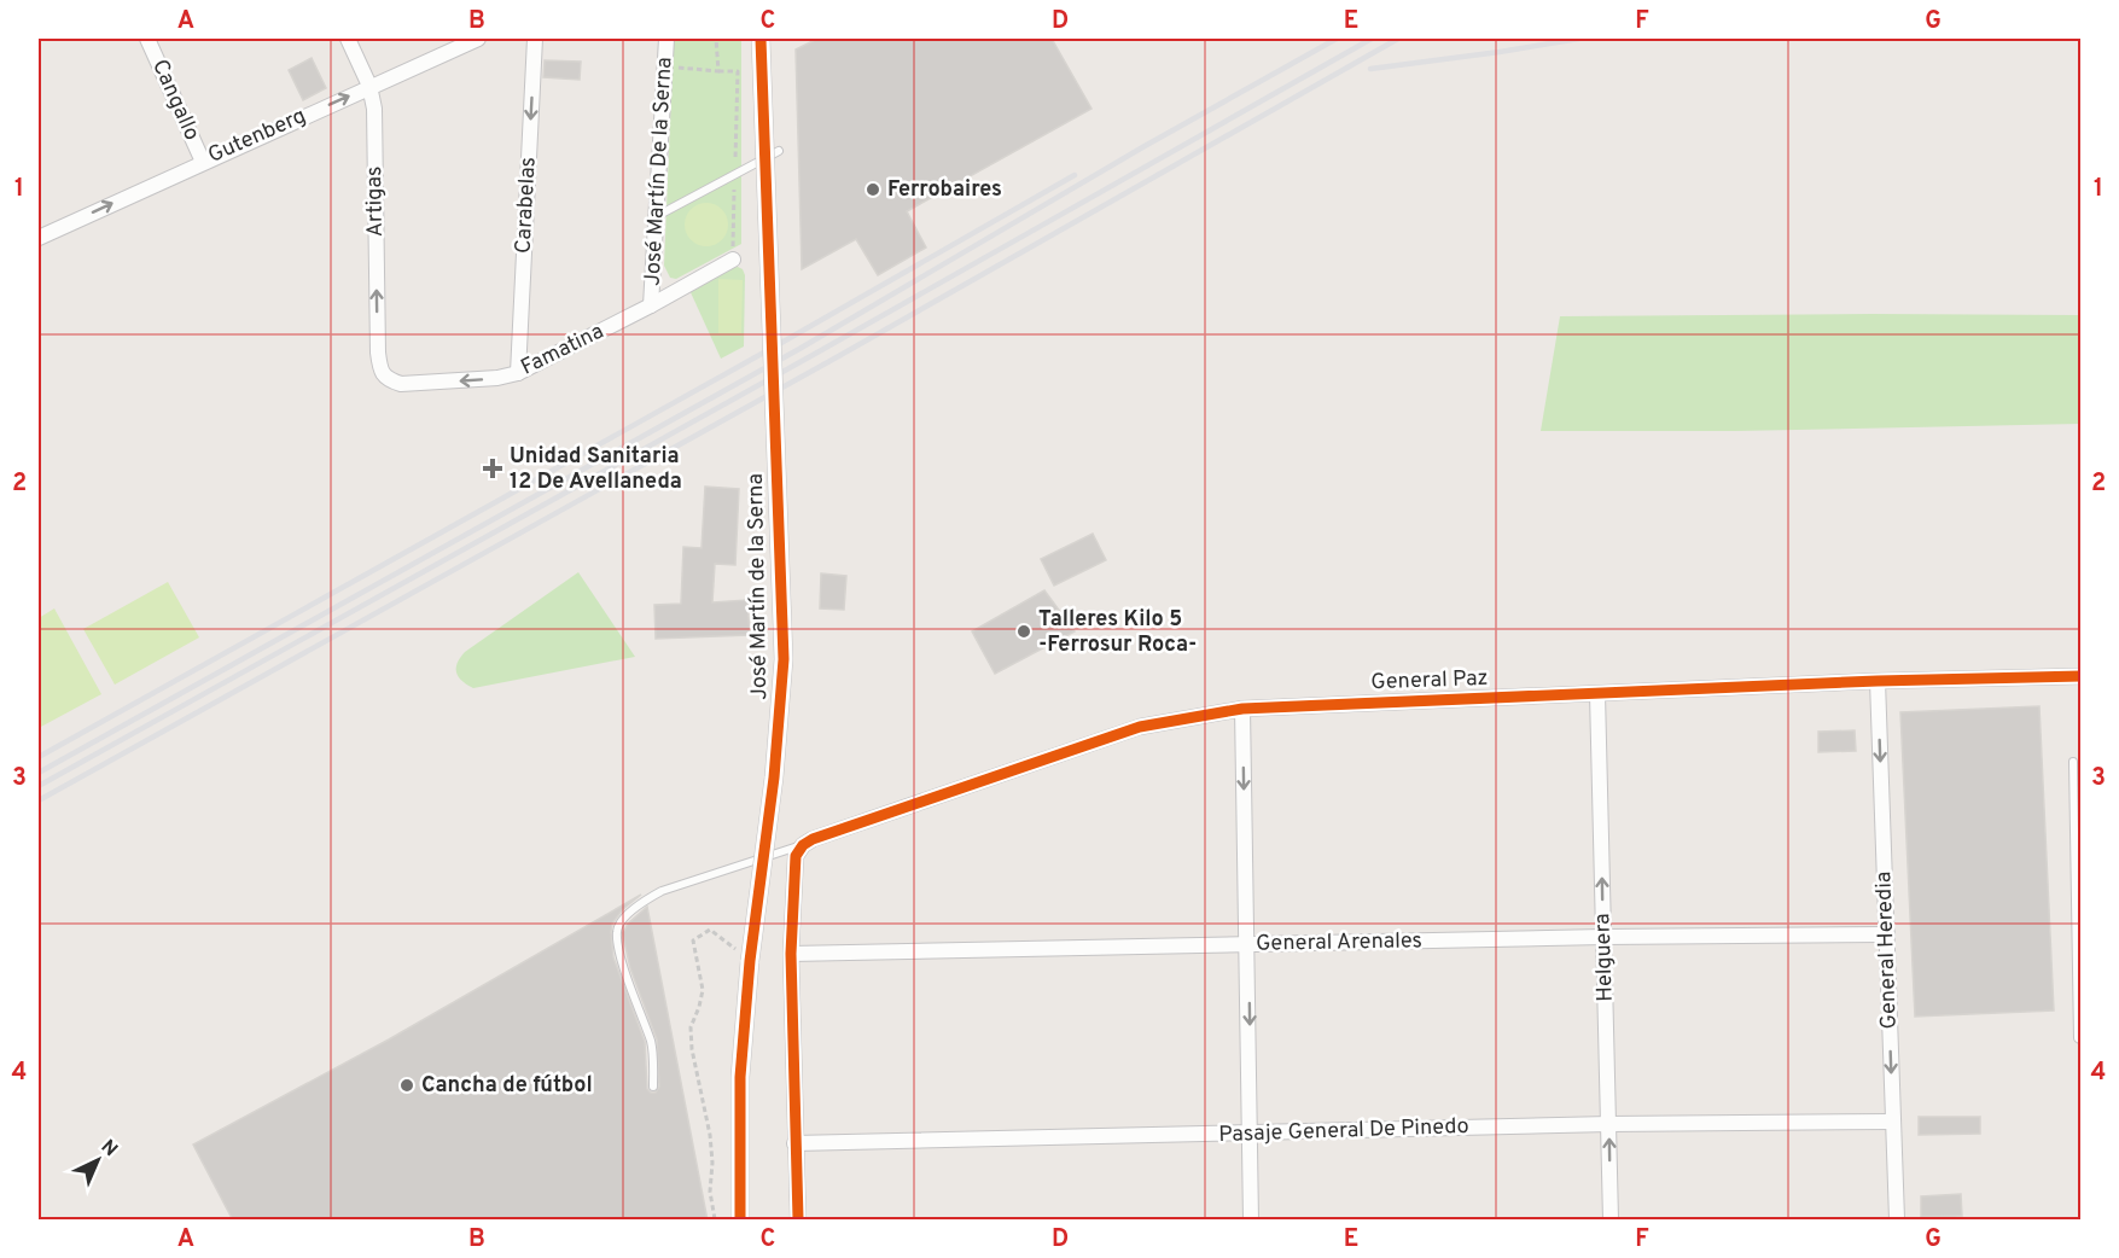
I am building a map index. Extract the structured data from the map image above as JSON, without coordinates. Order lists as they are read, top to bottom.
{
  "streets": {
    "street": [
      "Cangallo",
      "Gutenberg",
      "José Martín De la Serna",
      "Artigas",
      "Carabelas",
      "Famatina",
      "José Martín de la Serna",
      "General Paz",
      "General Arenales",
      "General Heredia",
      "Helguera",
      "Pasaje General De Pinedo"
    ]
  },
  "crossings": [
    ["Cangallo", "Gutenberg"],
    ["Gutenberg", "Artigas"],
    ["José Martín De la Serna", "Famatina"],
    ["Artigas", "Famatina"],
    ["Carabelas", "Famatina"],
    ["General Paz", "General Heredia"],
    ["General Paz", "Helguera"],
    ["General Arenales", "General Heredia"],
    ["General Arenales", "Helguera"],
    ["General Heredia", "Pasaje General De Pinedo"],
    ["Helguera", "Pasaje General De Pinedo"]
  ],
  "one_way": [
    "Gutenberg",
    "Artigas",
    "Carabelas",
    "Famatina",
    "General Heredia",
    "Helguera"
  ],
  "places": {
    "other": ["Ferrobaires", "Talleres Kilo 5 -Ferrosur Roca-", "Cancha de fútbol"],
    "health": ["Unidad Sanitaria 12 De Avellaneda"]
  },
  "north": "top right",
  "grid": {
    "columns": [
      "A",
      "B",
      "C",
      "D",
      "E",
      "F",
      "G"
    ],
    "rows": [
      "1",
      "2",
      "3",
      "4"
    ]
  }
}
